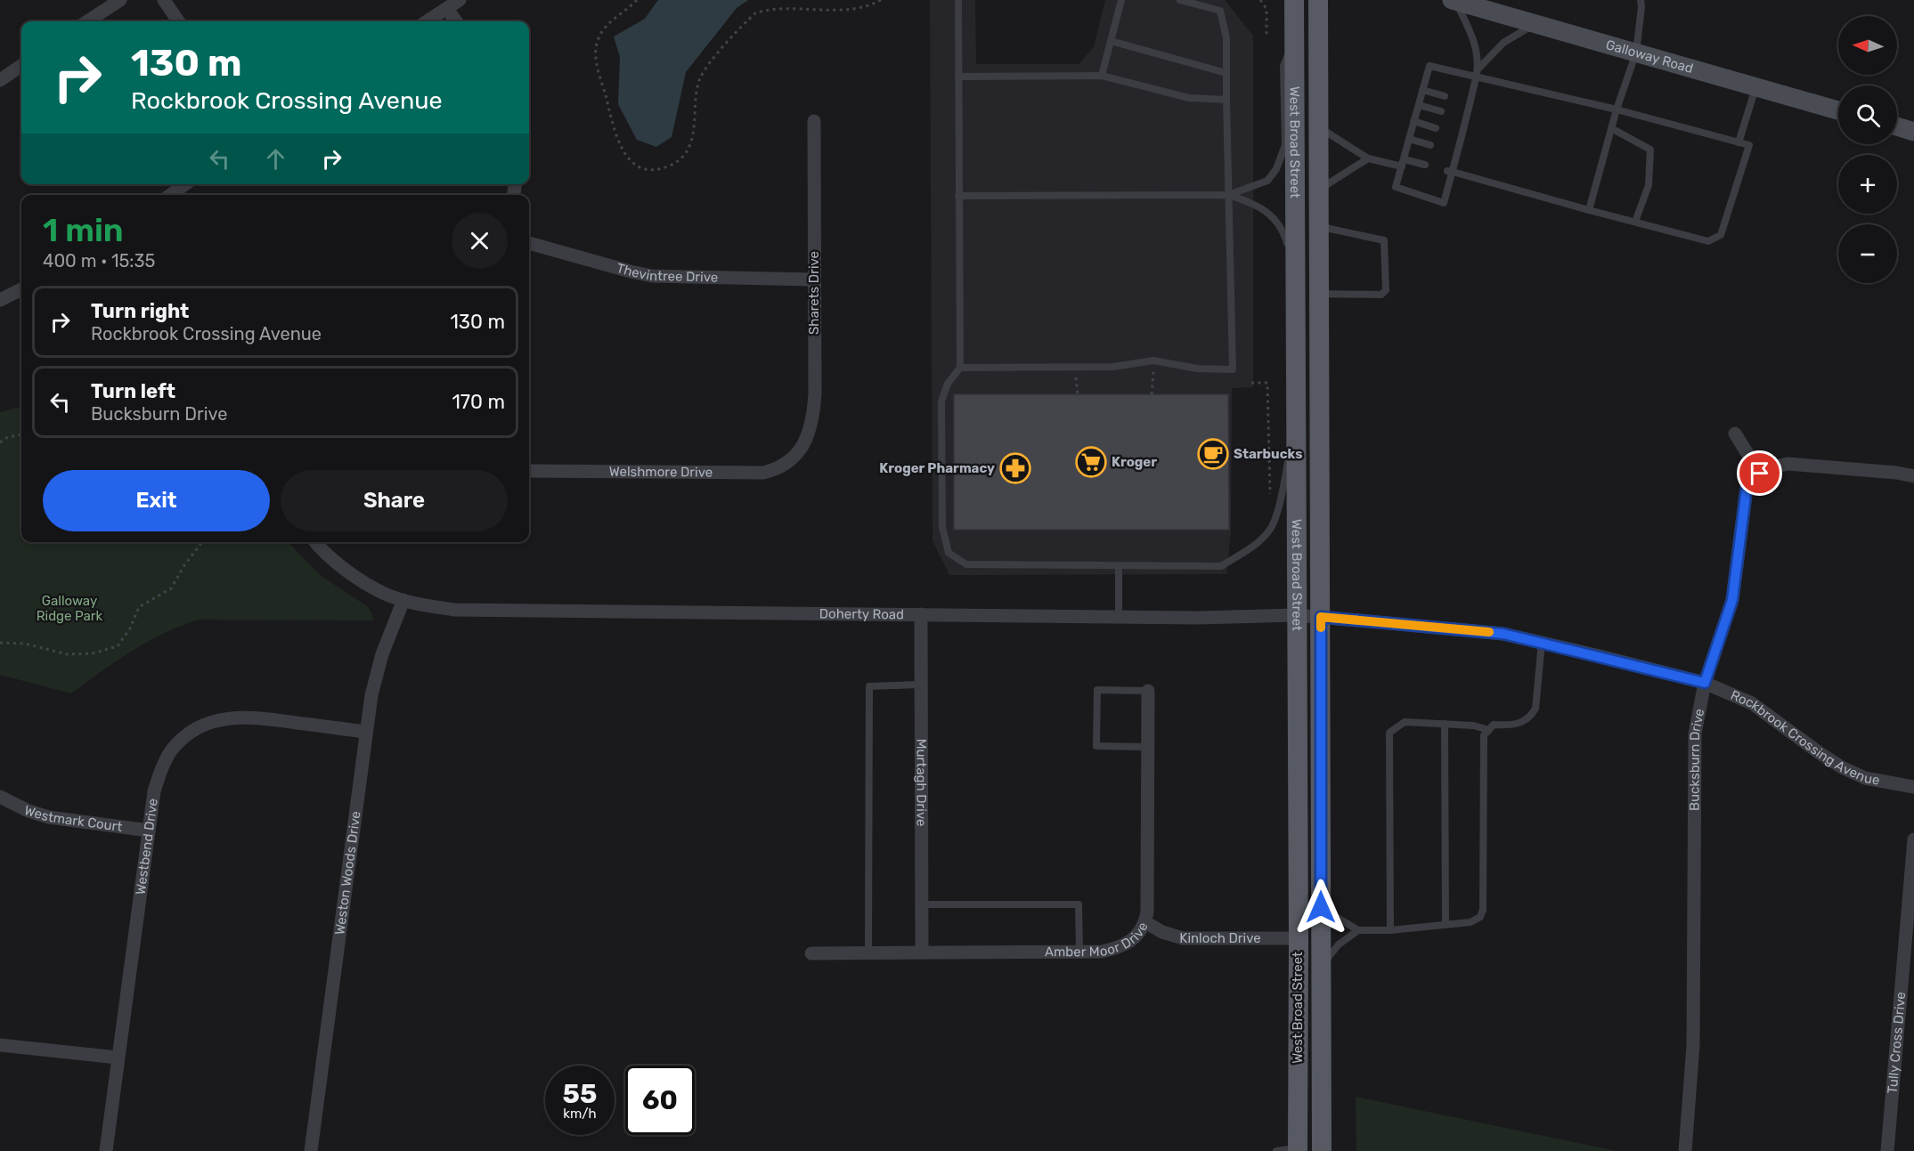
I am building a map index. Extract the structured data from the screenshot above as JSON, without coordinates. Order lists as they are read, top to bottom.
{
  "streets": {
    "main road": ["West Broad Street"],
    "street": [
      "Galloway Road",
      "Thevintree Drive",
      "Sharets Drive",
      "Welshmore Drive",
      "Doherty Road",
      "Rockbrook Crossing Avenue",
      "Bucksburn Drive",
      "Murtagh Drive",
      "Westmark Court",
      "Westbend Drive",
      "Weston Woods Drive",
      "Amber Moor Drive",
      "Kinloch Drive",
      "Tully Cross Drive"
    ]
  },
  "crossings": [
    ["West Broad Street", "Doherty Road"],
    ["West Broad Street", "Rockbrook Crossing Avenue"],
    ["West Broad Street", "Kinloch Drive"],
    ["Thevintree Drive", "Sharets Drive"],
    ["Sharets Drive", "Welshmore Drive"],
    ["Doherty Road", "Rockbrook Crossing Avenue"],
    ["Doherty Road", "Murtagh Drive"],
    ["Doherty Road", "Weston Woods Drive"],
    ["Rockbrook Crossing Avenue", "Bucksburn Drive"],
    ["Murtagh Drive", "Amber Moor Drive"],
    ["Westmark Court", "Westbend Drive"],
    ["Westbend Drive", "Weston Woods Drive"],
    ["Amber Moor Drive", "Kinloch Drive"]
  ],
  "parks": ["Galloway Ridge Park"],
  "places": {
    "cafe": ["Starbucks"],
    "supermarket": ["Kroger"],
    "pharmacy": ["Kroger Pharmacy"]
  },
  "north": "left",
  "page": {
    "map_buttons": ["+", "−"],
    "turn": ["130 m", "Rockbrook Crossing Avenue"],
    "heading": ["1 min", "400 m · 15:35"],
    "list": [
      {
        "name": "Turn right",
        "note": "Rockbrook Crossing Avenue",
        "value": "130 m"
      },
      {
        "name": "Turn left",
        "note": "Bucksburn Drive",
        "value": "170 m"
      }
    ],
    "buttons": ["Exit", "Share"],
    "speed": "55 km/h",
    "limit": "60"
  }
}
